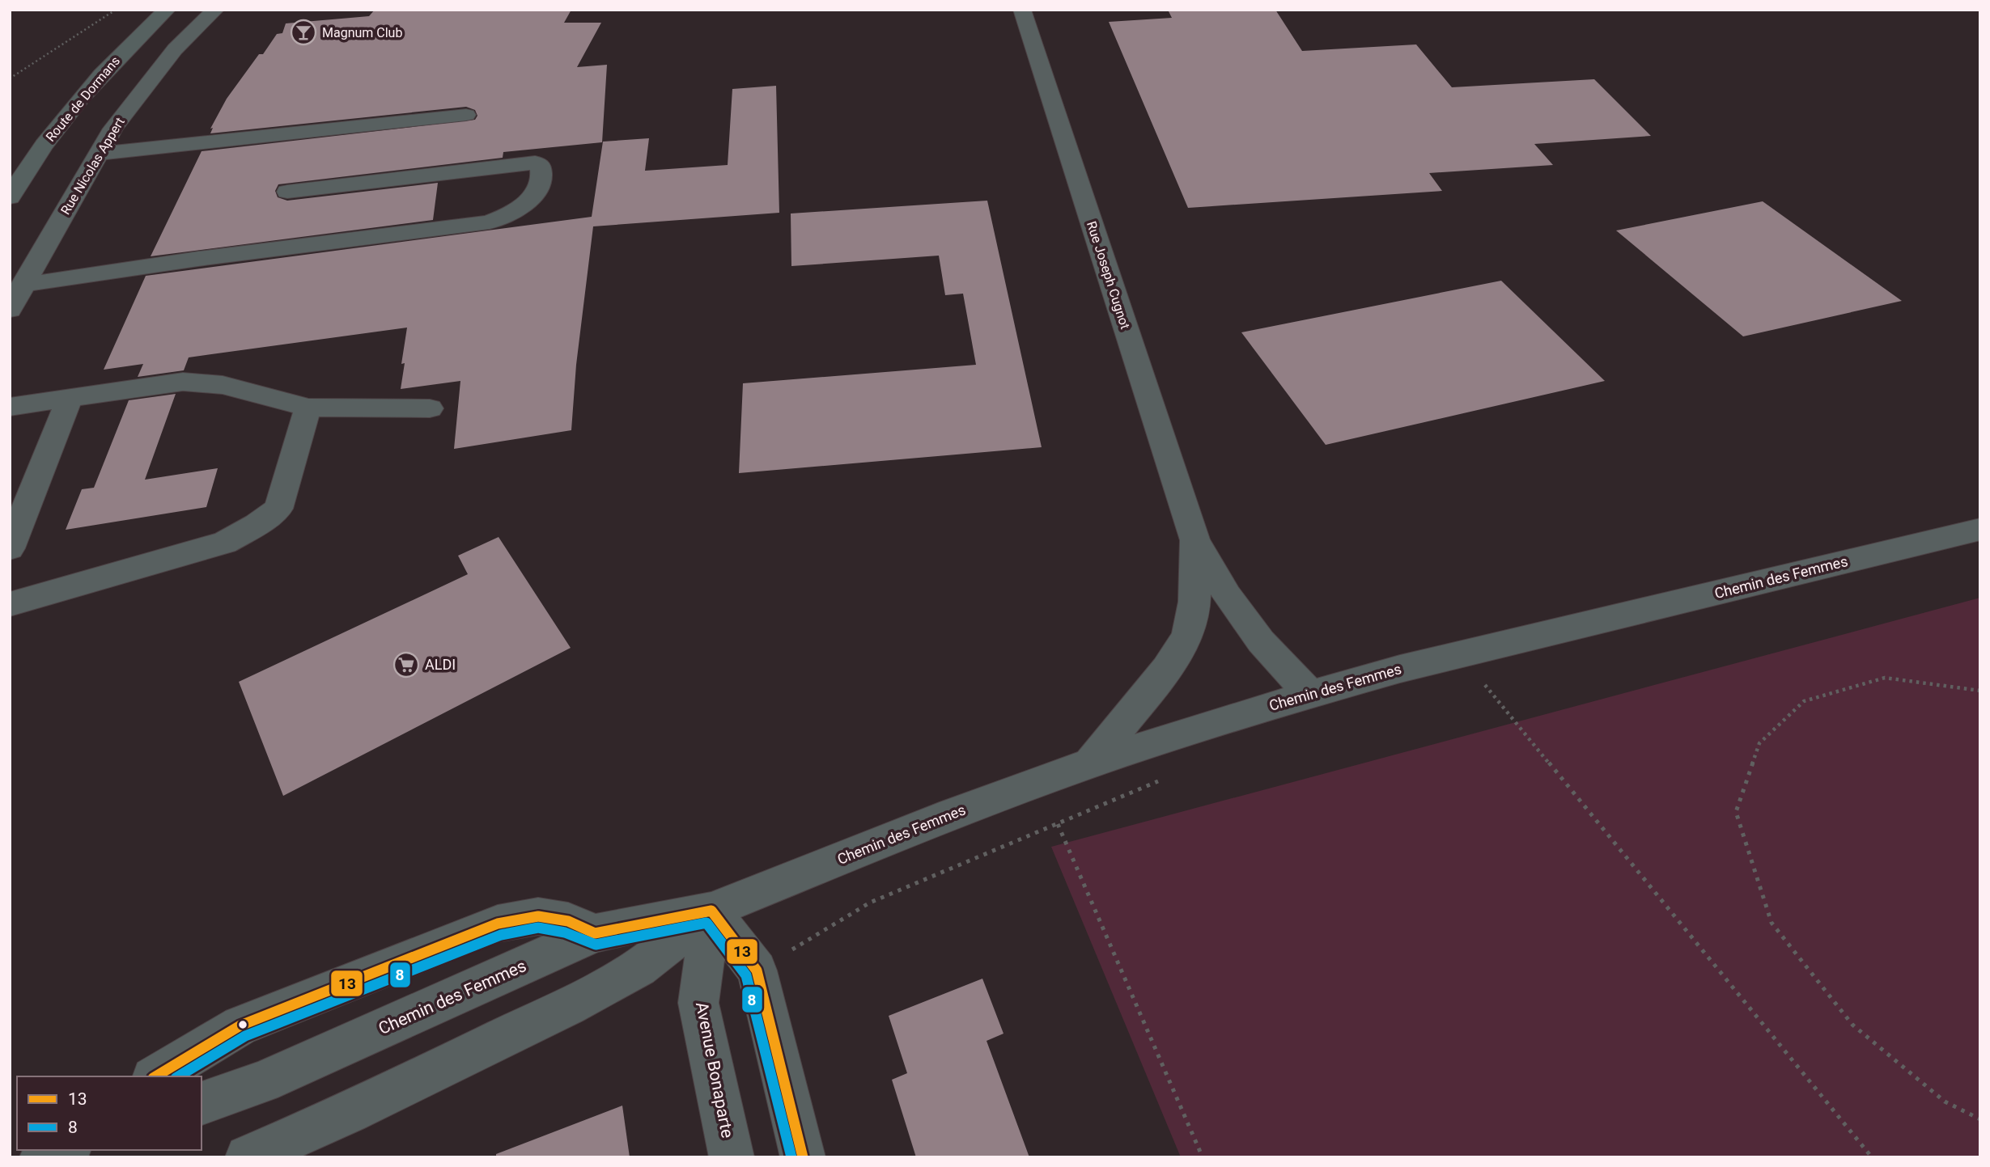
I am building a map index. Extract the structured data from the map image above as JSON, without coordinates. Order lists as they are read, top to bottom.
{
  "streets": {
    "main road": ["Route de Dormans"],
    "street": [
      "Rue Nicolas Appert",
      "Rue Joseph Cugnot",
      "Chemin des Femmes",
      "Avenue Bonaparte"
    ]
  },
  "crossings": [
    ["Rue Joseph Cugnot", "Chemin des Femmes"],
    ["Chemin des Femmes", "Avenue Bonaparte"]
  ],
  "places": {
    "bar": ["Magnum Club"],
    "supermarket": ["ALDI"]
  },
  "lines": ["transit line 13", "transit line 8"],
  "legend": ["13", "8"]
}
